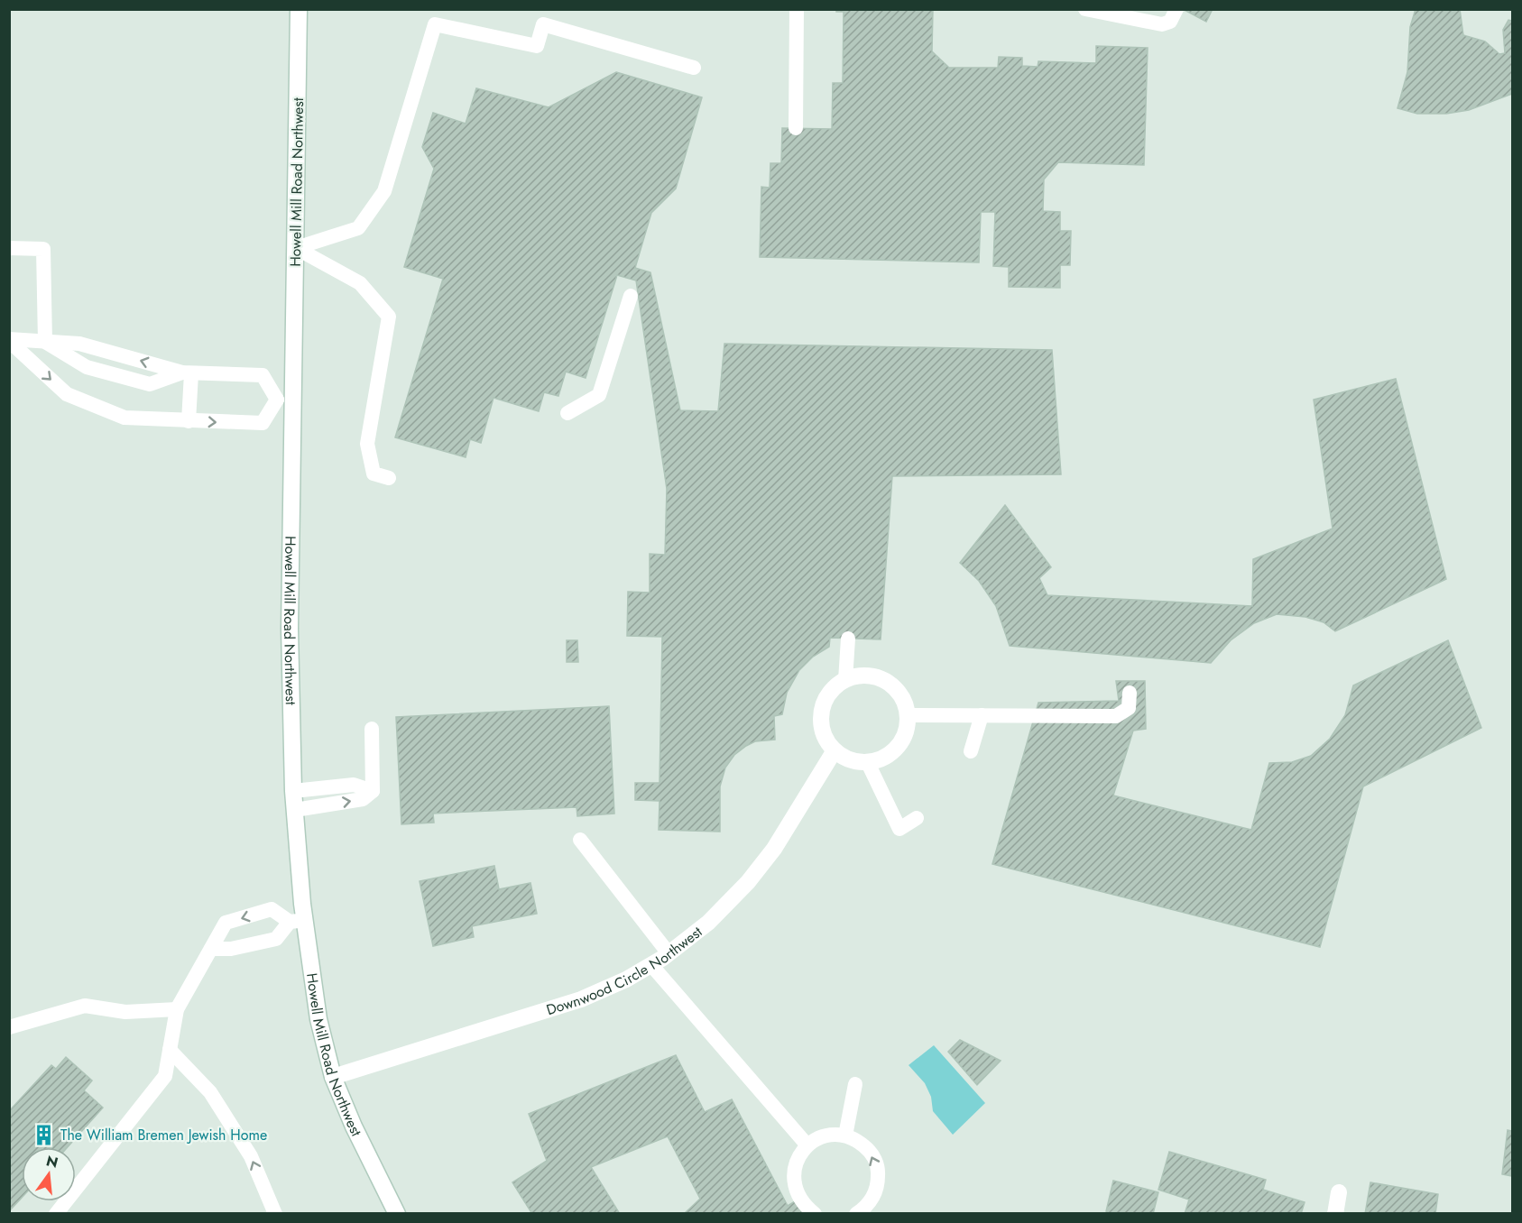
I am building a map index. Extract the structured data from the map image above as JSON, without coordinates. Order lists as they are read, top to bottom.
{
  "streets": {
    "main road": ["Howell Mill Road Northwest", "Downwood Circle Northwest"]
  },
  "crossings": [
    ["Howell Mill Road Northwest", "Downwood Circle Northwest"]
  ],
  "places": {
    "building": ["The William Bremen Jewish Home"]
  },
  "north": "top"
}
